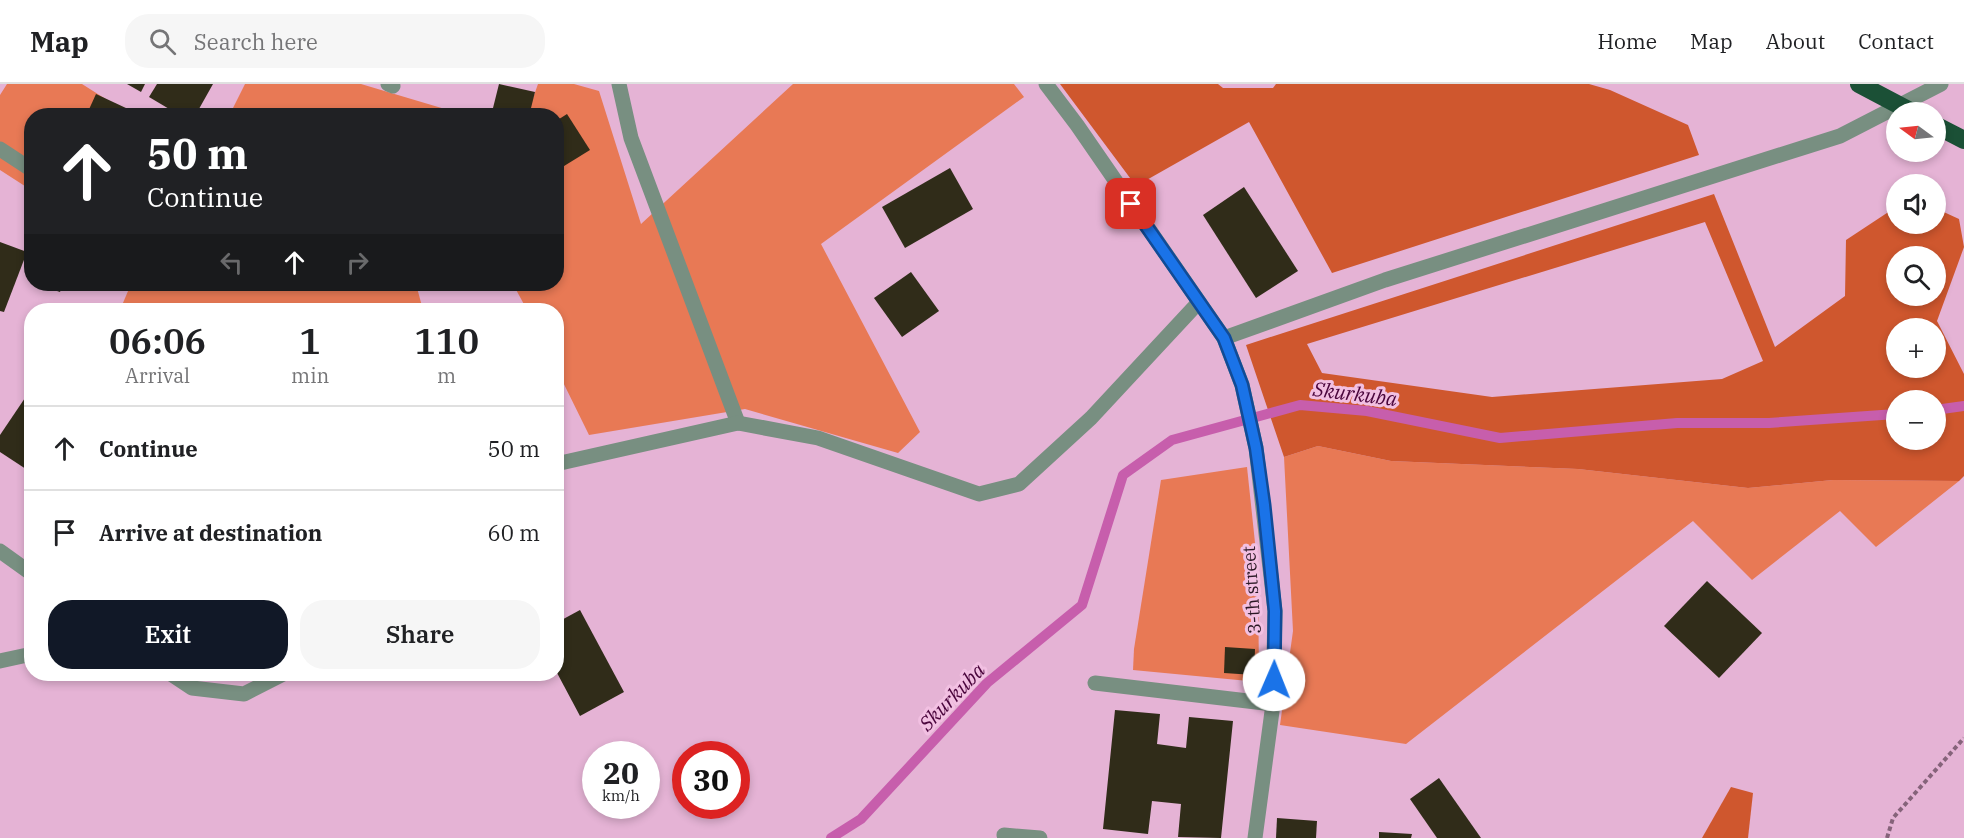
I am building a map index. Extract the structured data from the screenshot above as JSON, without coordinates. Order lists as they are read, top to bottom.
{
  "streets": {
    "street": ["3-th street"]
  },
  "water": ["Skurkuba"],
  "north": "left",
  "page": {
    "header": "Map",
    "search": "Search here",
    "nav": [
      "Home",
      "Map",
      "About",
      "Contact"
    ],
    "map_buttons": ["+", "−"],
    "turn": ["50 m", "Continue"],
    "eta": [
      "06:06",
      "Arrival",
      "1",
      "min",
      "110",
      "m"
    ],
    "list": [
      {
        "name": "Continue",
        "value": "50 m"
      },
      {
        "name": "Arrive at destination",
        "value": "60 m"
      }
    ],
    "buttons": ["Exit", "Share"],
    "speed": "20 km/h",
    "limit": "30"
  }
}
